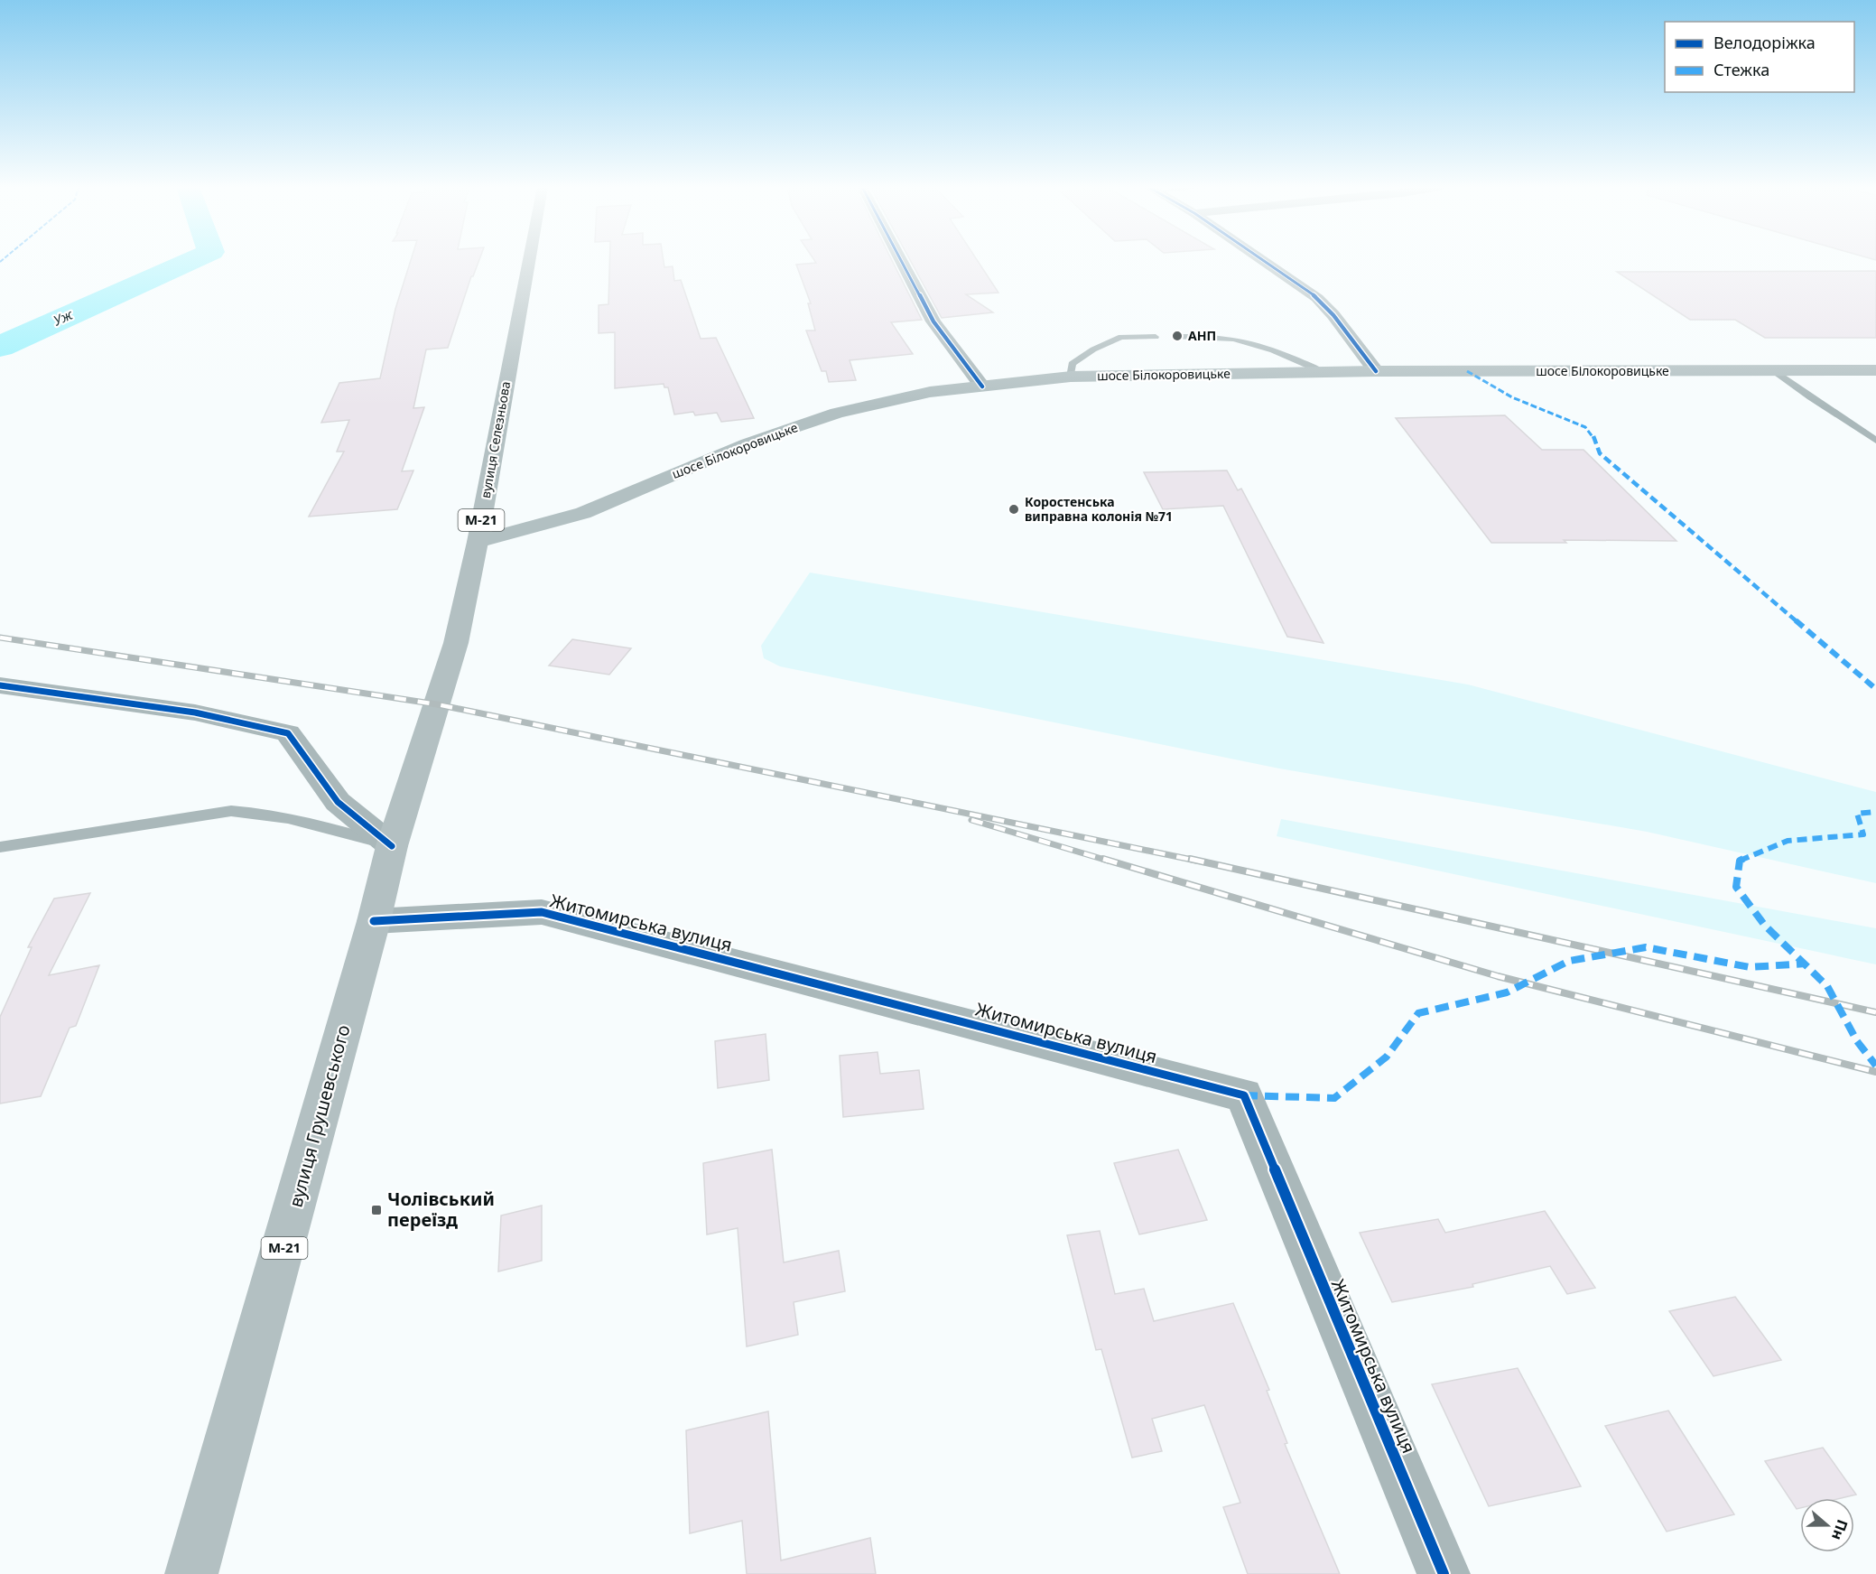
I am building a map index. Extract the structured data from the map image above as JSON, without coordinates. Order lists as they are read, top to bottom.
{
  "streets": {
    "highway": ["вулиця Селезньова", "М-21", "вулиця Грушевського"],
    "main road": ["шосе Білокоровицьке"],
    "street": ["Житомирська вулиця"]
  },
  "crossings": [
    ["шосе Білокоровицьке", "вулиця Селезньова"],
    ["вулиця Селезньова", "вулиця Грушевського"],
    ["Житомирська вулиця", "вулиця Грушевського"]
  ],
  "water": ["Уж"],
  "places": {
    "other": ["АНП", "Коростенська виправна колонія №71"],
    "transit": ["Чолівський переїзд"]
  },
  "legend": ["Велодоріжка", "Стежка"],
  "north": "right"
}
